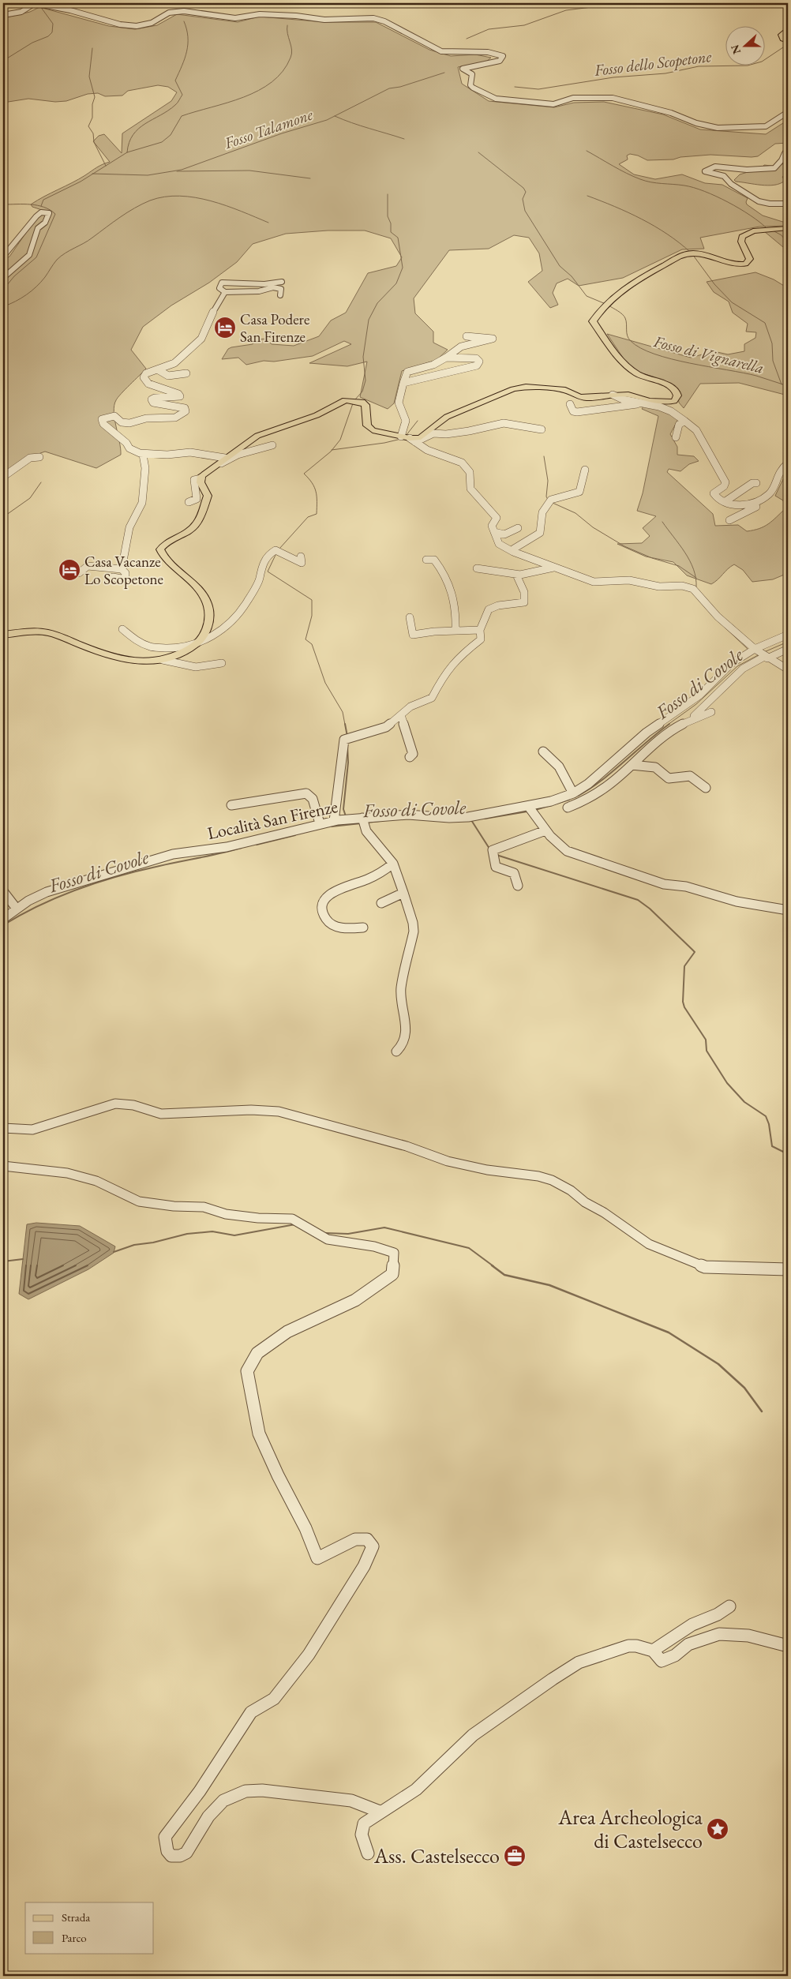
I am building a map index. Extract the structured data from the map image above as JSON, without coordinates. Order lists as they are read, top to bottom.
{
  "streets": {
    "street": ["Località San Firenze"]
  },
  "water": [
    "Fosso dello Scopetone",
    "Fosso Talamone",
    "Fosso di Vignarella",
    "Fosso di Covole"
  ],
  "places": {
    "hotel": ["Casa Podere San Firenze", "Casa Vacanze Lo Scopetone"],
    "place": ["Area Archeologica di Castelsecco"],
    "office": ["Ass. Castelsecco"]
  },
  "legend": ["Strada", "Parco"],
  "north": "left"
}
